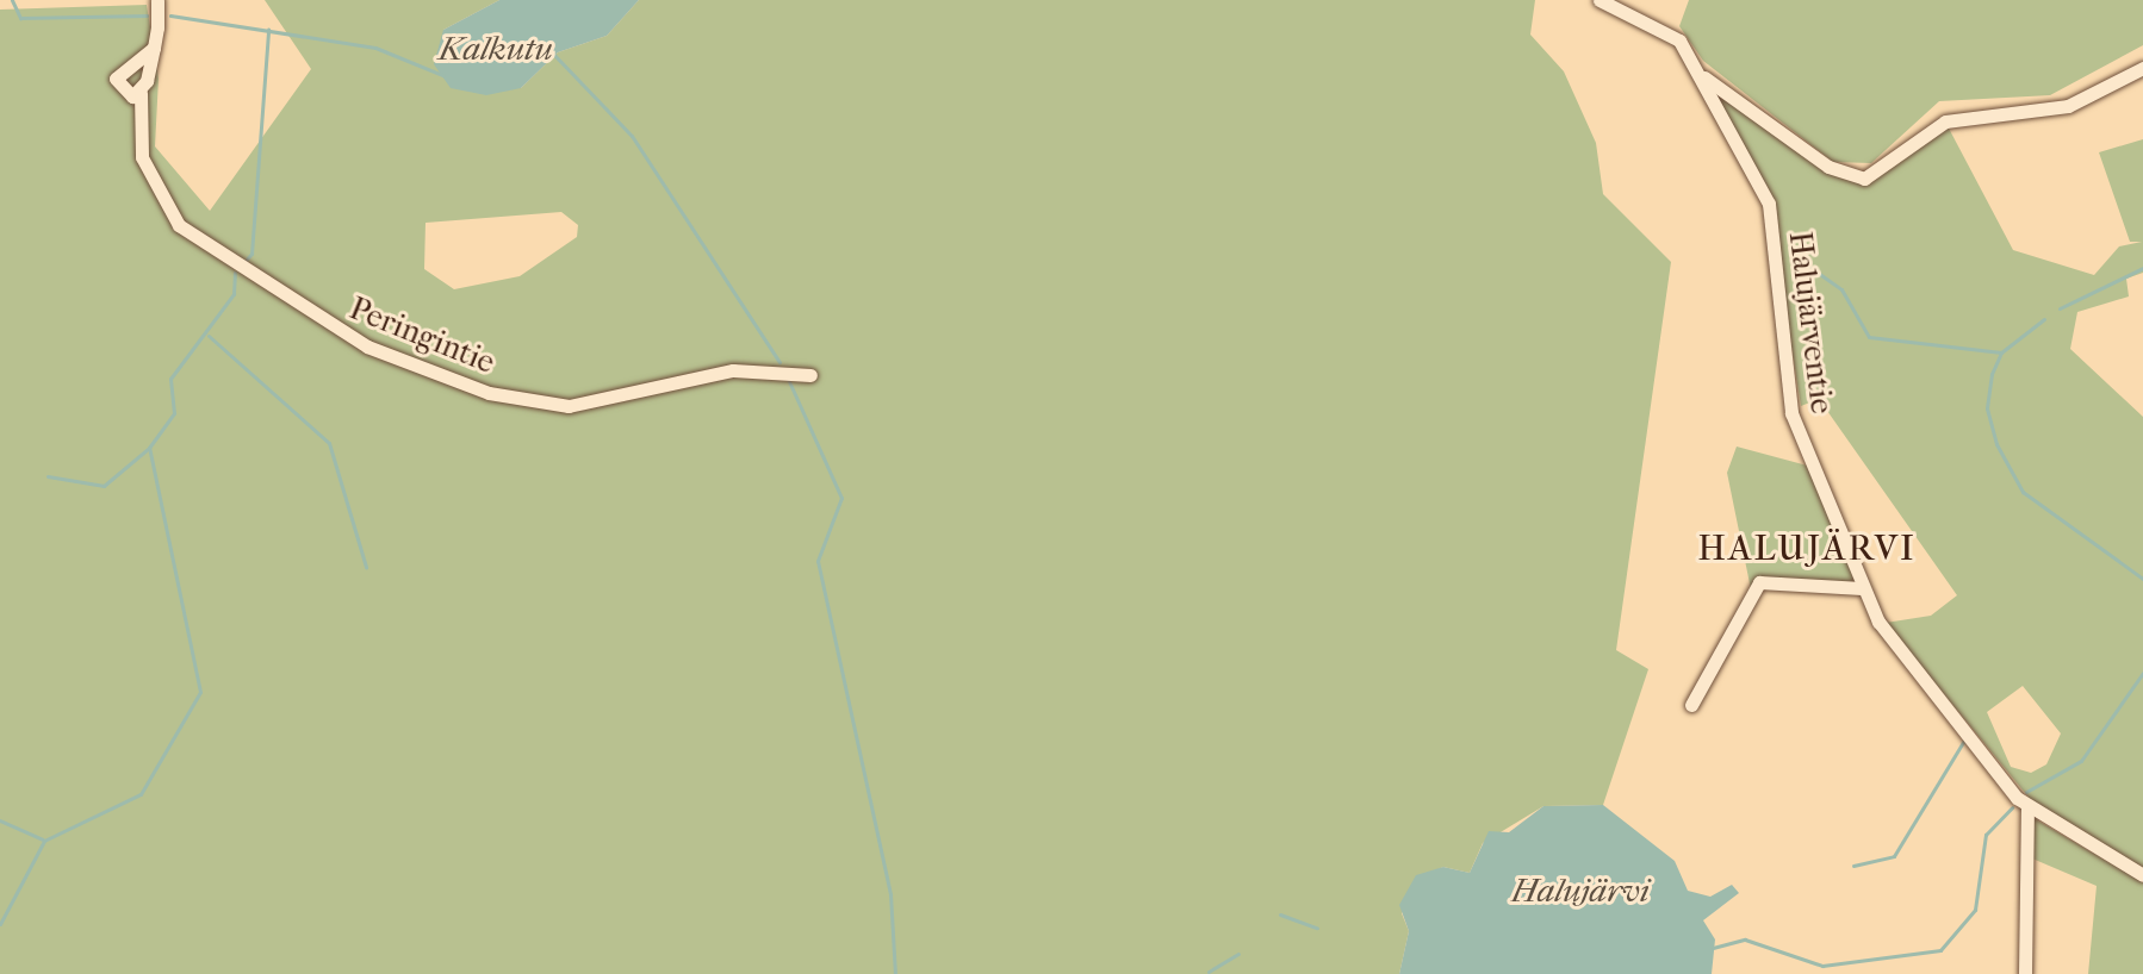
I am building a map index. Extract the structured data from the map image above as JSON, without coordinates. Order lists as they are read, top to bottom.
{
  "streets": {
    "street": ["Halujärventie", "Peringintie"]
  },
  "districts": ["HALUJÄRVI"],
  "water": ["Kalkutu", "Halujärvi"]
}
